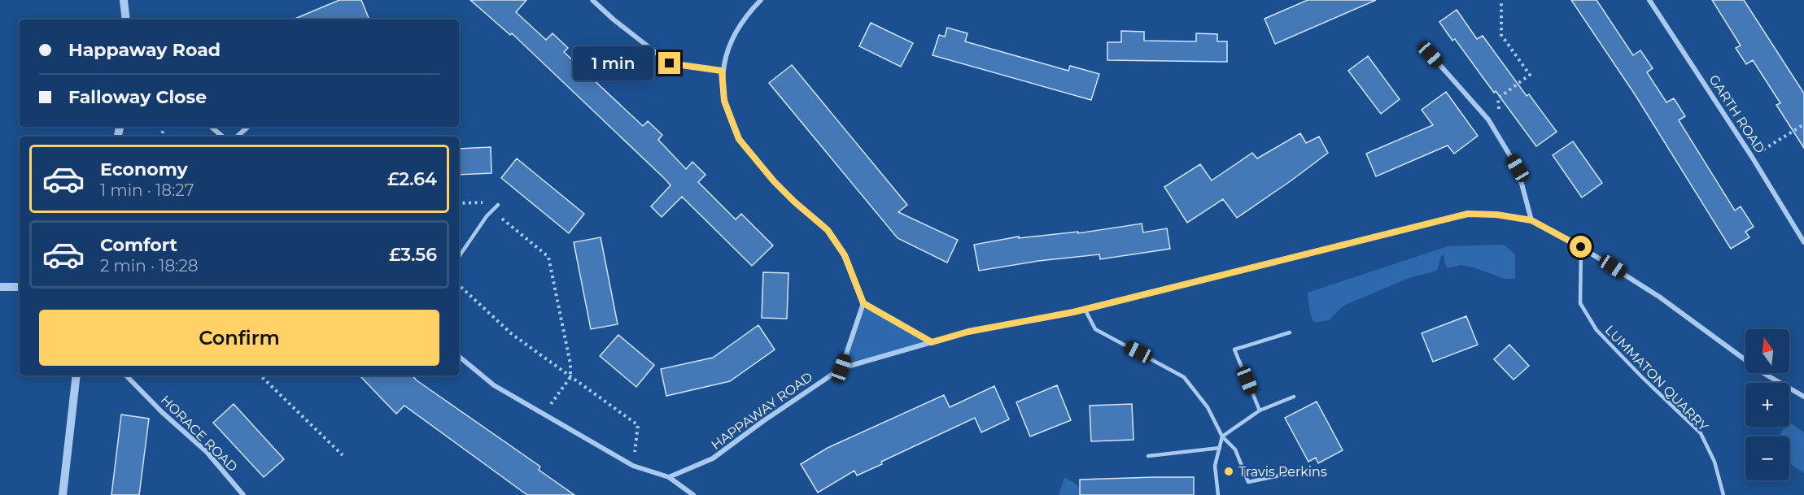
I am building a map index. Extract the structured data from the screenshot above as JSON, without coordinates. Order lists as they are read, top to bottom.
{
  "streets": {
    "street": ["GARTH ROAD", "HAPPAWAY ROAD", "HORACE ROAD"],
    "lane": ["LUMMATON QUARRY"]
  },
  "crossings": [
    ["LUMMATON QUARRY", "HAPPAWAY ROAD"]
  ],
  "places": ["Travis Perkins"],
  "north": "top",
  "page": {
    "banner": ["Happaway Road", "Falloway Close"],
    "bubble": "1 min",
    "list": [
      {
        "name": "Economy",
        "note": "1 min · 18:27",
        "value": "£2.64"
      },
      {
        "name": "Comfort",
        "note": "2 min · 18:28",
        "value": "£3.56"
      }
    ],
    "buttons": "Confirm",
    "map_buttons": ["+", "−"]
  }
}
